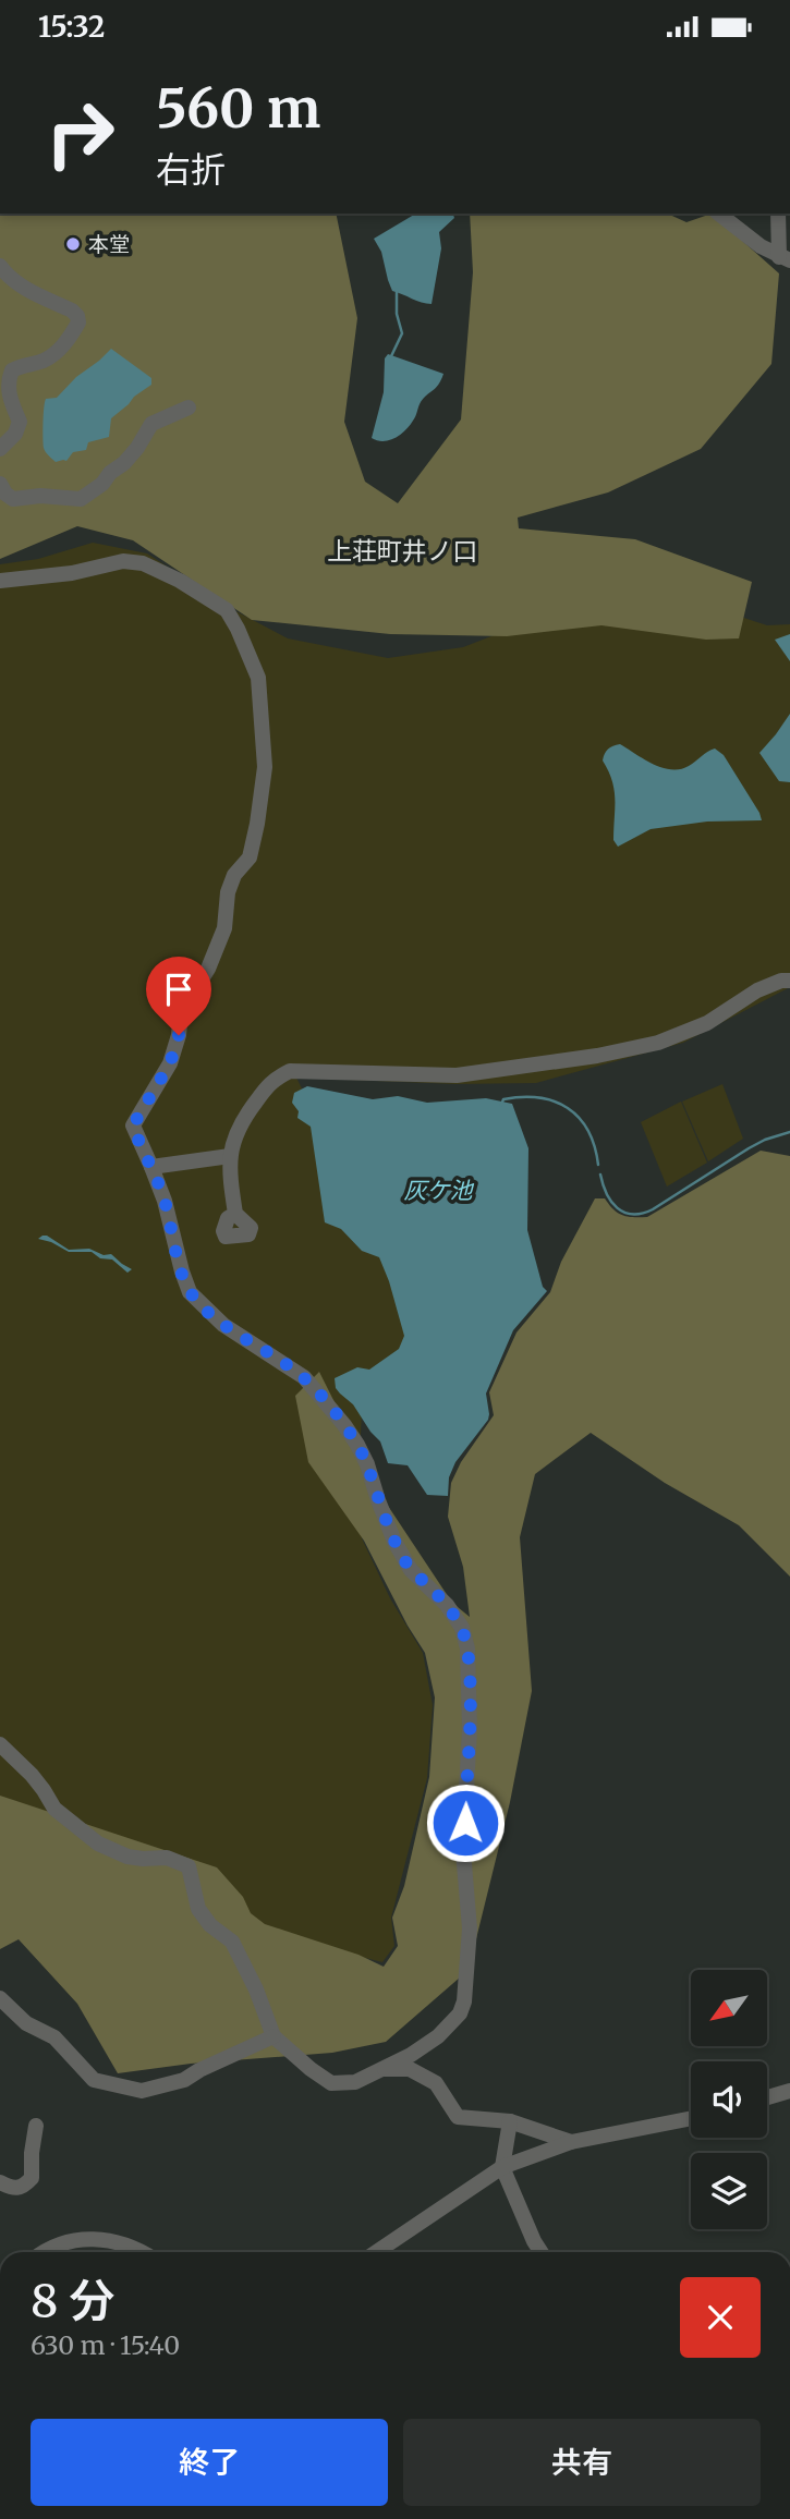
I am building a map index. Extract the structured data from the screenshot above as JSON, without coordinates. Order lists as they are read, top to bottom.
{
  "districts": ["上荘町井ノ口"],
  "water": ["灰ケ池"],
  "places": ["本堂"],
  "north": "bottom left",
  "page": {
    "status": "15:32",
    "turn": ["560 m", "右折"],
    "heading": ["8 分", "630 m · 15:40"],
    "buttons": ["終了", "共有"]
  }
}
